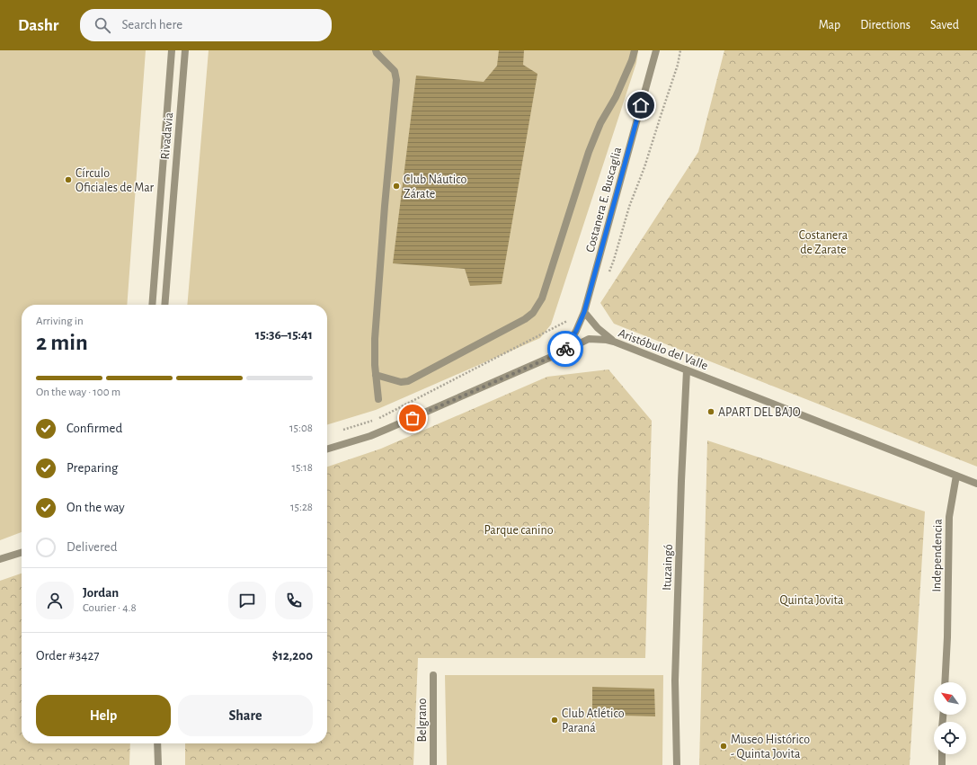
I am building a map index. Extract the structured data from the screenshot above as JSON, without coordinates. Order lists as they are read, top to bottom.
{
  "streets": {
    "street": [
      "Rivadavia",
      "Costanera E. Buscaglia",
      "Aristóbulo del Valle",
      "Independencia",
      "Ituzaingó",
      "Belgrano"
    ]
  },
  "crossings": [
    ["Costanera E. Buscaglia", "Aristóbulo del Valle"],
    ["Aristóbulo del Valle", "Independencia"],
    ["Aristóbulo del Valle", "Ituzaingó"]
  ],
  "parks": ["Costanera de Zarate", "Parque canino", "Quinta Jovita"],
  "places": [
    "Círculo Oficiales de Mar",
    "Club Náutico Zárate",
    "APART DEL BAJO",
    "Club Atlético Paraná",
    "Museo Histórico - Quinta Jovita"
  ],
  "north": "top left",
  "page": {
    "header": "Dashr",
    "search": "Search here",
    "nav": ["Map", "Directions", "Saved"],
    "heading": ["2 min", "Arriving in", "15:36–15:41"],
    "panel": [
      "Jordan",
      "Courier · 4.8",
      "Order #3427",
      "$12,200"
    ],
    "bar": "On the way · 100 m",
    "list": [
      ["Confirmed", "15:08"],
      ["Preparing", "15:18"],
      ["On the way", "15:28"],
      "Delivered"
    ],
    "buttons": ["Help", "Share"]
  }
}
